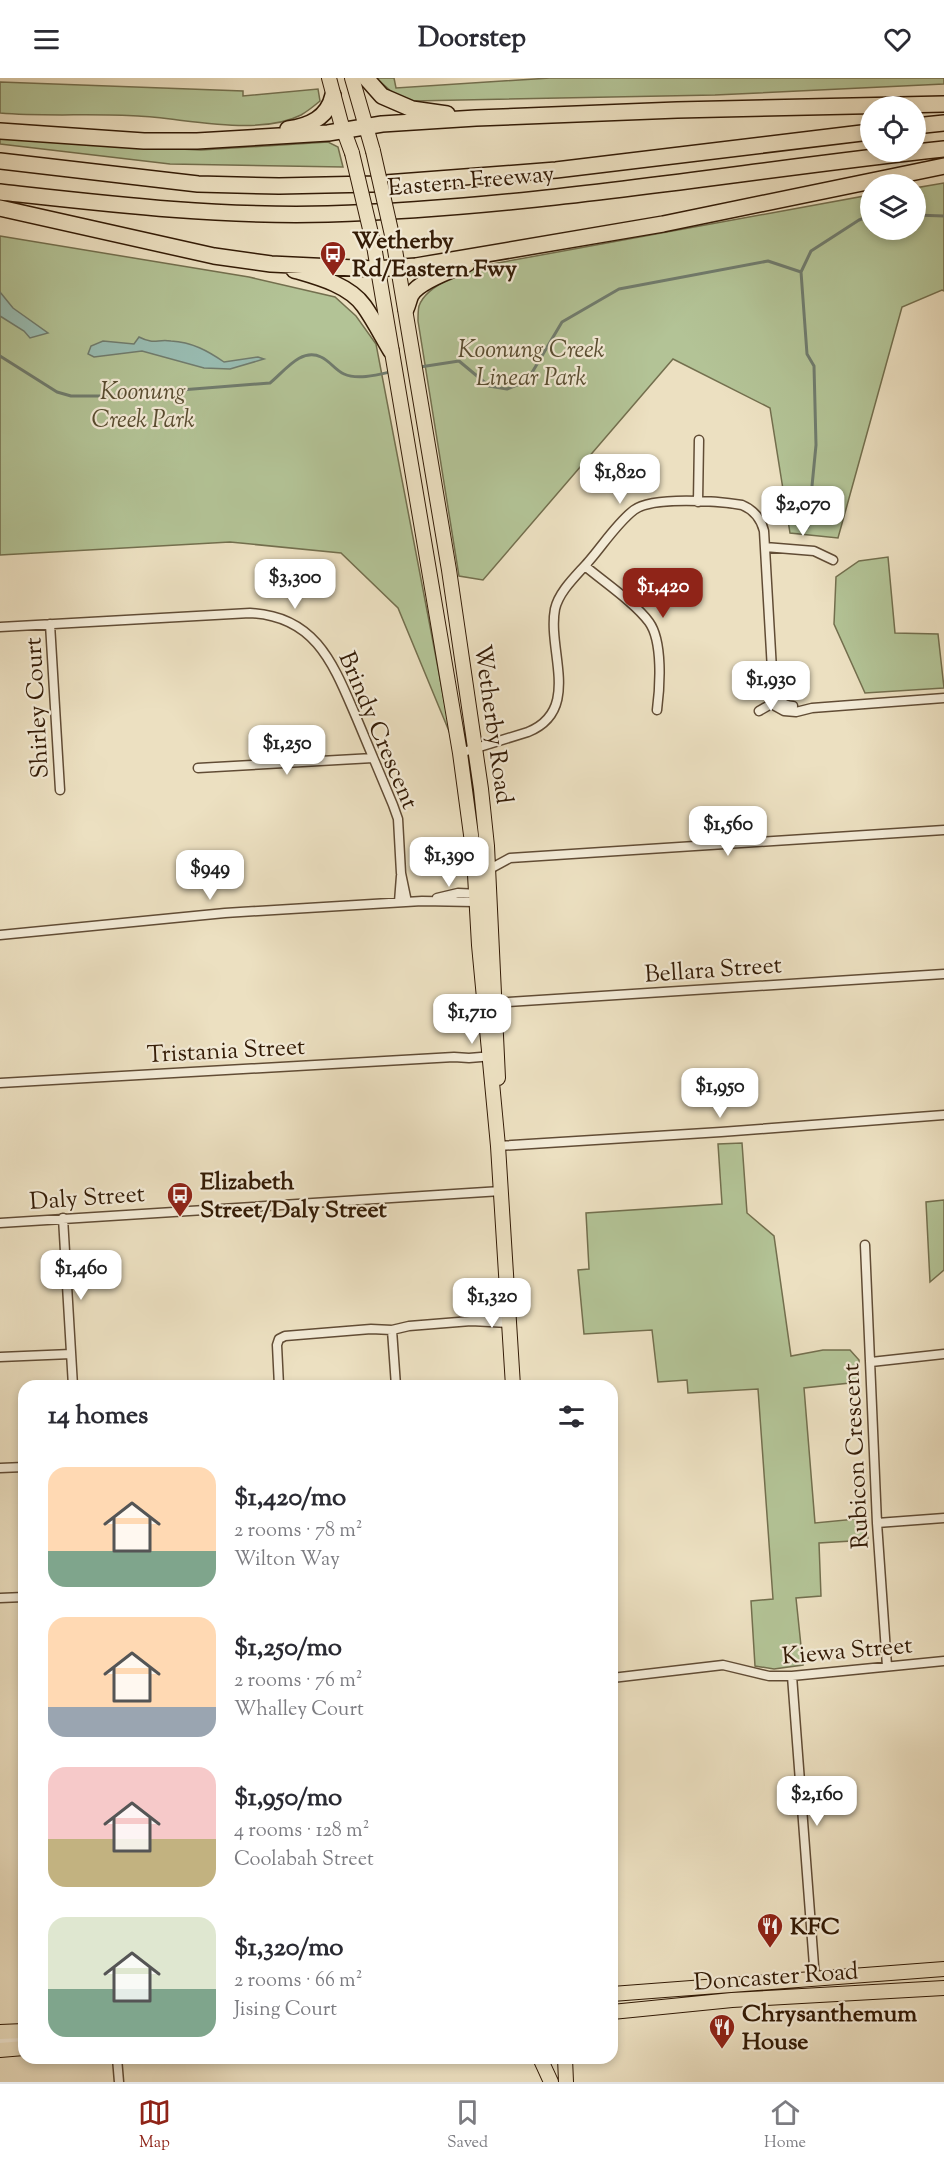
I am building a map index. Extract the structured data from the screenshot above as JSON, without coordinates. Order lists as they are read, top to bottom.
{
  "streets": {
    "highway": ["Eastern Freeway"],
    "main road": ["Wetherby Road", "Doncaster Road"],
    "street": [
      "Shirley Court",
      "Brindy Crescent",
      "Bellara Street",
      "Tristania Street",
      "Daly Street",
      "Rubicon Crescent",
      "Kiewa Street"
    ]
  },
  "crossings": [
    ["Shirley Court", "Brindy Crescent"],
    ["Wetherby Road", "Bellara Street"],
    ["Wetherby Road", "Tristania Street"],
    ["Wetherby Road", "Daly Street"],
    ["Rubicon Crescent", "Kiewa Street"]
  ],
  "parks": ["Koonung Creek Linear Park", "Koonung Creek Park"],
  "places": {
    "bus stop": ["Wetherby Rd/Eastern Fwy", "Elizabeth Street/Daly Street"],
    "restaurant": ["KFC", "Chrysanthemum House"]
  },
  "page": {
    "header": "Doorstep",
    "price": [
      "$1,820",
      "$2,070",
      "$3,300",
      "$1,420",
      "$1,930",
      "$1,250",
      "$1,560",
      "$1,390",
      "$949",
      "$1,710",
      "$1,950",
      "$1,460",
      "$1,320",
      "$2,160"
    ],
    "heading": "14 homes",
    "list": [
      {
        "name": "$1,420/mo",
        "note": "2 rooms · 78 m² · Wilton Way"
      },
      {
        "name": "$1,250/mo",
        "note": "2 rooms · 76 m² · Whalley Court"
      },
      {
        "name": "$1,950/mo",
        "note": "4 rooms · 128 m² · Coolabah Street"
      },
      {
        "name": "$1,320/mo",
        "note": "2 rooms · 66 m² · Jising Court"
      }
    ],
    "tabs": ["Map", "Saved", "Home"]
  }
}
